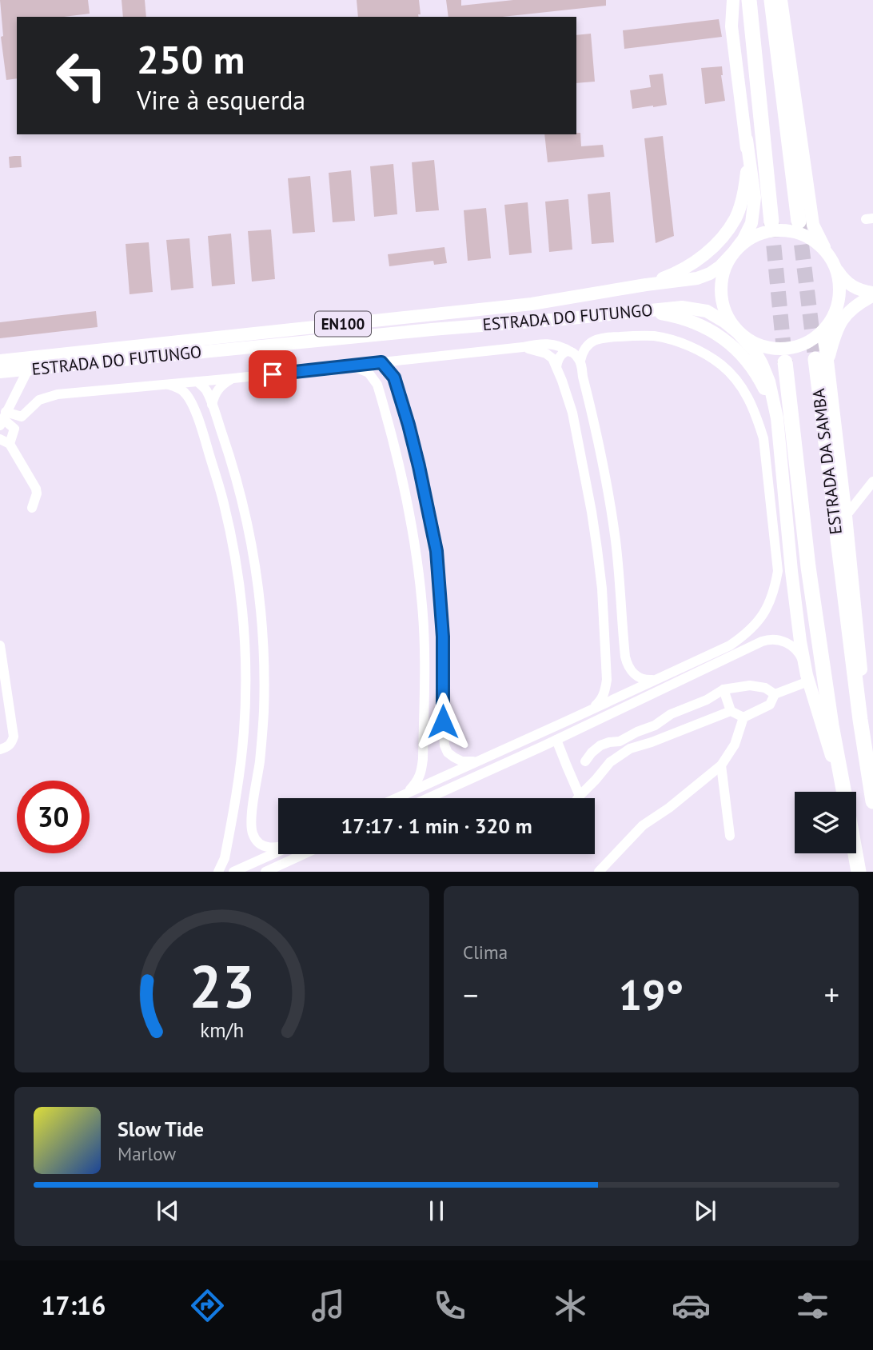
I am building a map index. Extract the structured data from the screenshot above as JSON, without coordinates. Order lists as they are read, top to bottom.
{
  "streets": {
    "highway": ["ESTRADA DA SAMBA"],
    "main road": ["ESTRADA DO FUTUNGO", "EN100"]
  },
  "page": {
    "turn": ["250 m", "Vire à esquerda"],
    "limit": "30",
    "trip": "17:17 · 1 min · 320 m",
    "tile": "Clima",
    "heat": ["−", "19°", "+"],
    "song": ["Slow Tide", "Marlow"],
    "tabs": "17:16",
    "gauge": ["23", "km/h"]
  }
}
